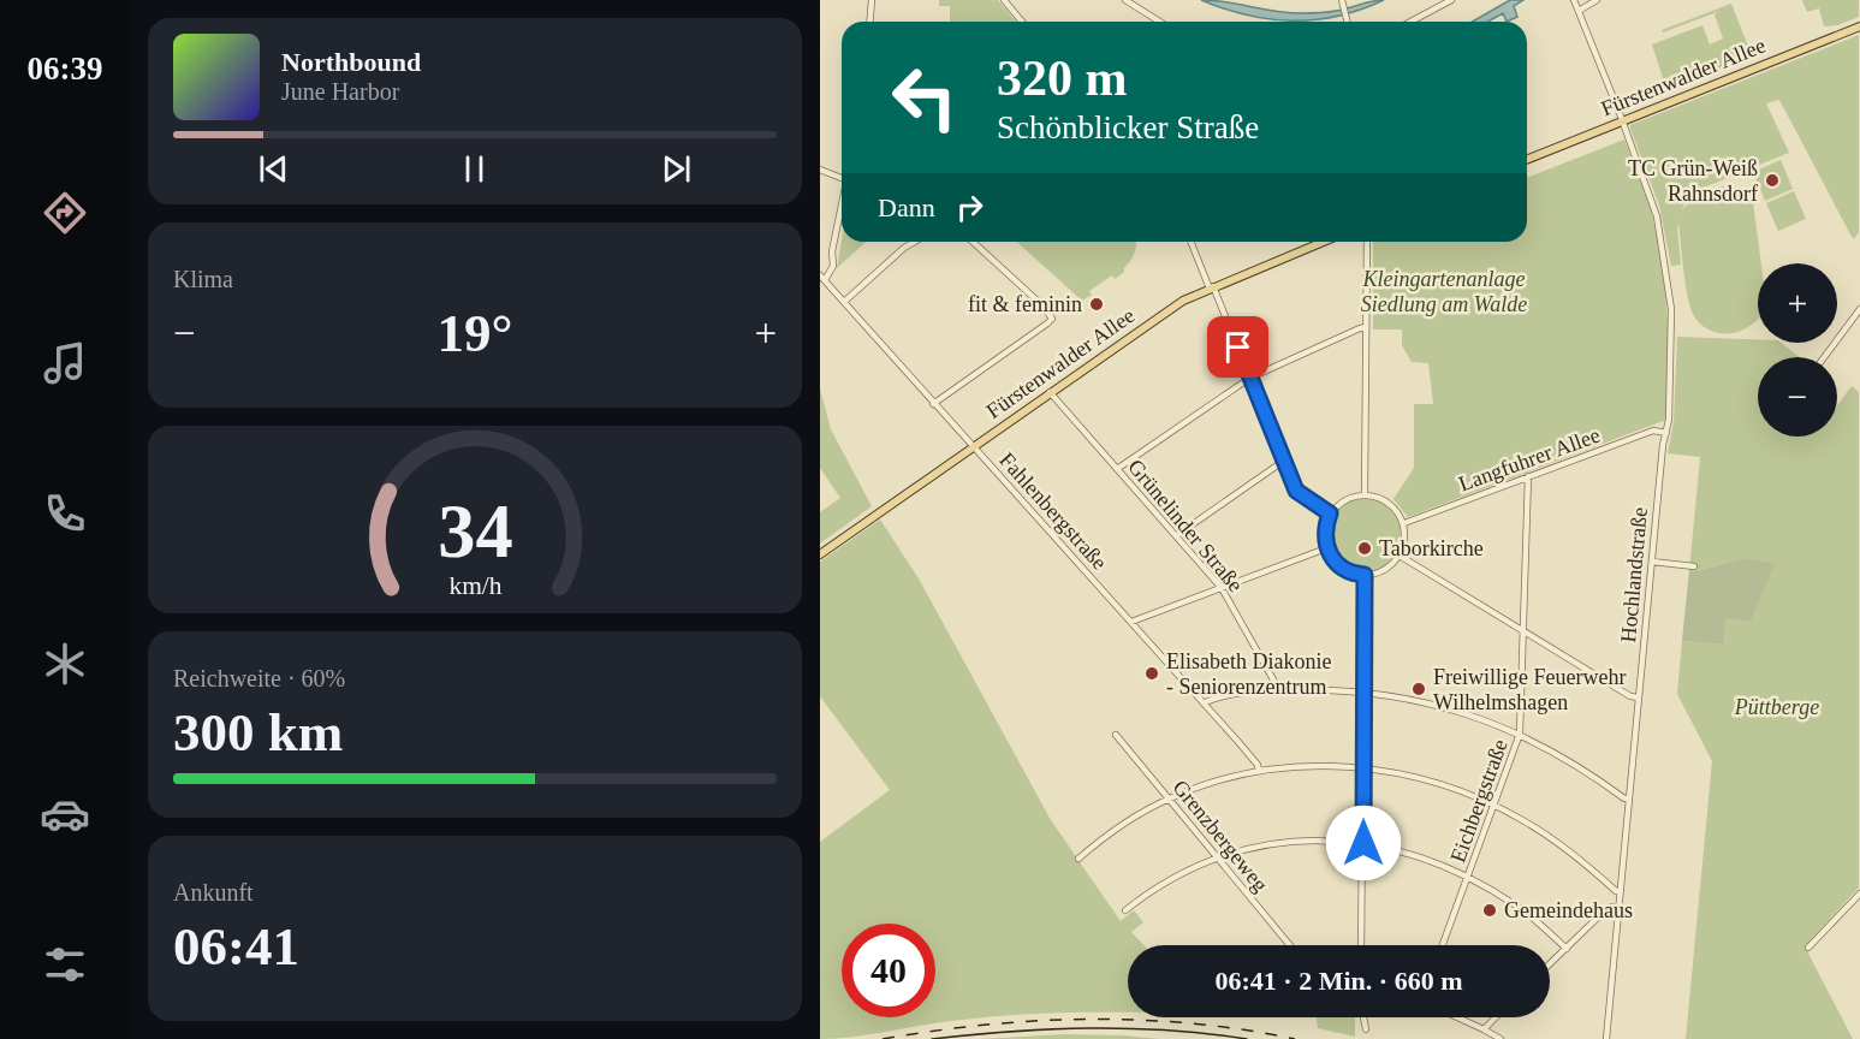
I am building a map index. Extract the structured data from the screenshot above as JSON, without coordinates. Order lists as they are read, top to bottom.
{
  "streets": {
    "main road": ["Fürstenwalder Allee"],
    "street": [
      "Langfuhrer Allee",
      "Fahlenbergstraße",
      "Grünelinder Straße",
      "Hochlandstraße",
      "Eichbergstraße",
      "Grenzbergeweg"
    ]
  },
  "crossings": [
    ["Fürstenwalder Allee", "Fahlenbergstraße"],
    ["Fürstenwalder Allee", "Grünelinder Straße"],
    ["Fürstenwalder Allee", "Hochlandstraße"],
    ["Langfuhrer Allee", "Hochlandstraße"],
    ["Langfuhrer Allee", "Eichbergstraße"]
  ],
  "parks": ["Kleingartenanlage Siedlung am Walde", "Püttberge"],
  "places": [
    "TC Grün-Weiß Rahnsdorf",
    "fit & feminin",
    "Taborkirche",
    "Elisabeth Diakonie - Seniorenzentrum",
    "Freiwillige Feuerwehr Wilhelmshagen",
    "Gemeindehaus"
  ],
  "page": {
    "tabs": "06:39",
    "turn": ["320 m", "Schönblicker Straße"],
    "song": ["Northbound", "June Harbor"],
    "then": "Dann",
    "tile": [
      "Klima",
      ["Reichweite · 60%", "300 km"],
      ["Ankunft", "06:41"]
    ],
    "map_buttons": ["+", "−"],
    "heat": ["−", "19°", "+"],
    "limit": "40",
    "trip": "06:41 · 2 Min. · 660 m",
    "gauge": ["34", "km/h"]
  }
}
